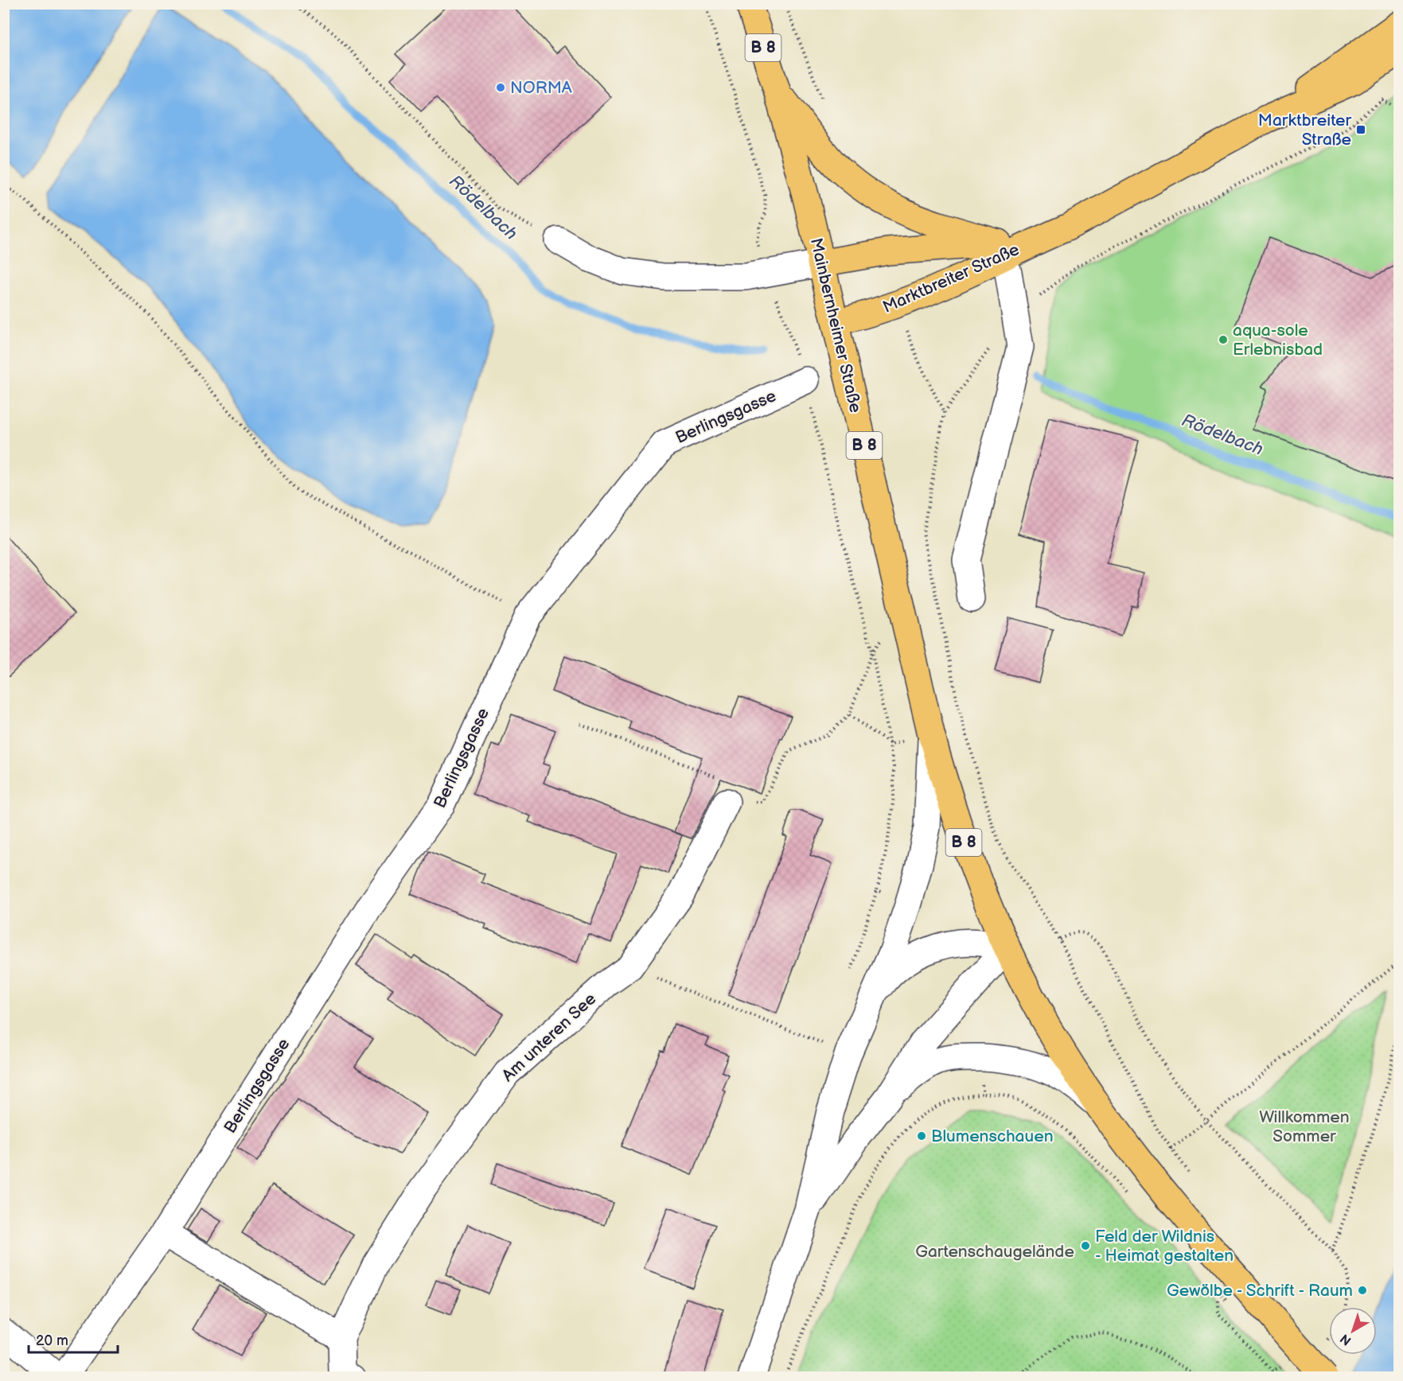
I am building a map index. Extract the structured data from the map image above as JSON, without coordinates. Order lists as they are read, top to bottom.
{
  "streets": {
    "main road": ["B 8", "Marktbreiter Straße", "Mainbernheimer Straße"],
    "street": ["Berlingsgasse", "Am unteren See"]
  },
  "crossings": [
    ["Marktbreiter Straße", "Mainbernheimer Straße"]
  ],
  "water": ["Rödelbach"],
  "parks": ["Willkommen Sommer", "Gartenschaugelände"],
  "places": {
    "other": [
      "NORMA",
      "aqua-sole Erlebnisbad",
      "Blumenschauen",
      "Feld der Wildnis - Heimat gestalten",
      "Gewölbe - Schrift - Raum"
    ],
    "transit": ["Marktbreiter Straße"]
  },
  "scale_bar": "20 m",
  "north": "bottom left"
}
